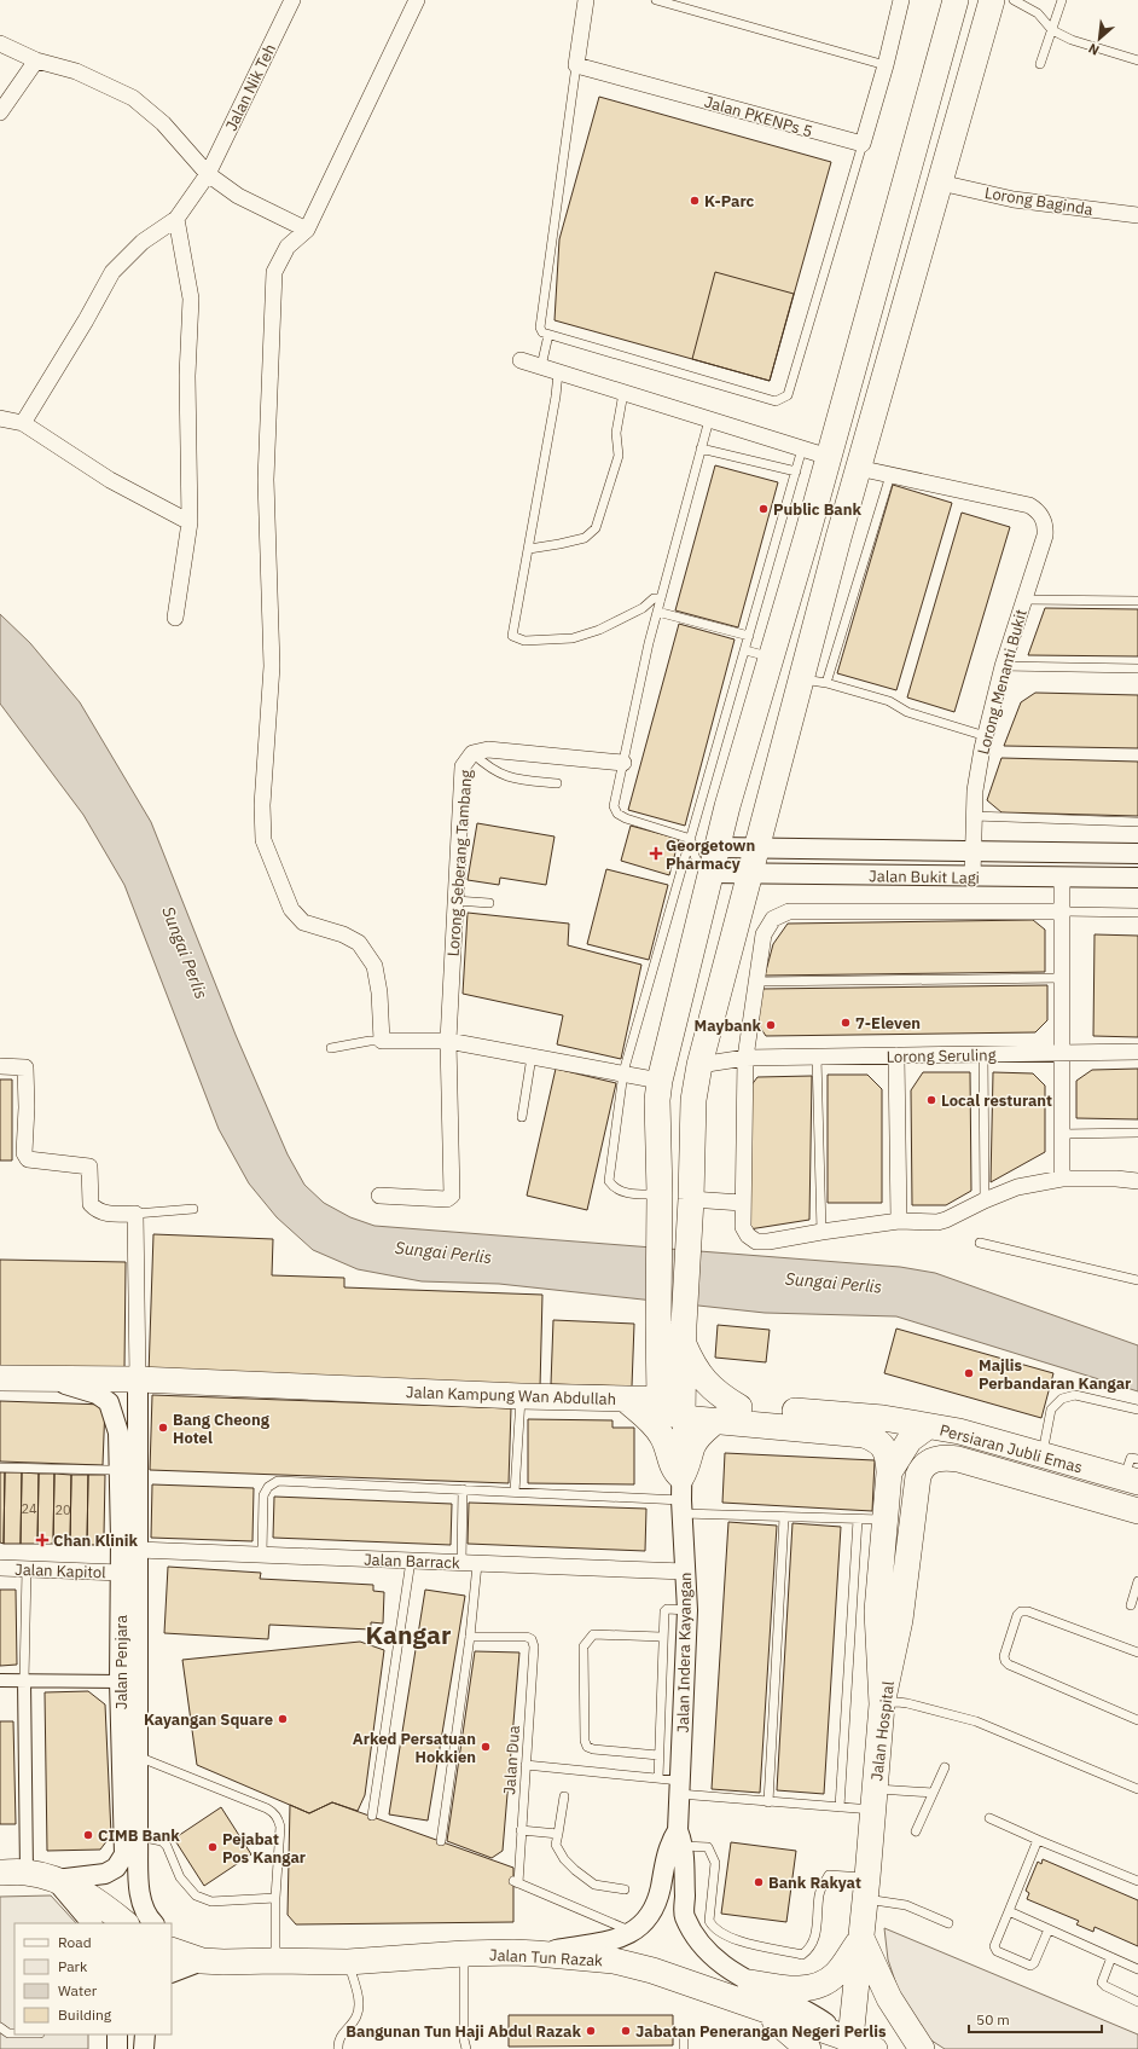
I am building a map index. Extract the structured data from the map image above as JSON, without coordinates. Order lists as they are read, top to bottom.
{
  "streets": {
    "main road": [
      "Jalan Kampung Wan Abdullah",
      "Persiaran Jubli Emas",
      "Jalan Hospital",
      "Jalan Tun Razak"
    ],
    "street": [
      "Jalan Nik Teh",
      "Jalan PKENPs 5",
      "Lorong Baginda",
      "Lorong Menanti Bukit",
      "Lorong Seberang Tambang",
      "Jalan Bukit Lagi",
      "Lorong Seruling",
      "Jalan Barrack",
      "Jalan Kapitol",
      "Jalan Indera Kayangan",
      "Jalan Penjara"
    ],
    "lane": ["Jalan Dua"]
  },
  "crossings": [
    ["Lorong Menanti Bukit", "Jalan Bukit Lagi"],
    ["Jalan Kampung Wan Abdullah", "Persiaran Jubli Emas"],
    ["Jalan Kampung Wan Abdullah", "Jalan Indera Kayangan"],
    ["Jalan Kampung Wan Abdullah", "Jalan Penjara"],
    ["Persiaran Jubli Emas", "Jalan Hospital"],
    ["Jalan Barrack", "Jalan Indera Kayangan"],
    ["Jalan Barrack", "Jalan Penjara"],
    ["Jalan Kapitol", "Jalan Penjara"],
    ["Jalan Indera Kayangan", "Jalan Hospital"],
    ["Jalan Indera Kayangan", "Jalan Tun Razak"],
    ["Jalan Hospital", "Jalan Tun Razak"]
  ],
  "districts": ["Kangar"],
  "water": ["Sungai Perlis"],
  "places": {
    "other": [
      "K-Parc",
      "Public Bank",
      "7-Eleven",
      "Maybank",
      "Local resturant",
      "Majlis Perbandaran Kangar",
      "Bang Cheong Hotel",
      "Kayangan Square",
      "Arked Persatuan Hokkien",
      "CIMB Bank",
      "Pejabat Pos Kangar",
      "Bank Rakyat",
      "Bangunan Tun Haji Abdul Razak",
      "Jabatan Penerangan Negeri Perlis"
    ],
    "health": ["Georgetown Pharmacy", "Chan Klinik"]
  },
  "house_numbers": ["24", "20"],
  "legend": [
    "Road",
    "Park",
    "Water",
    "Building"
  ],
  "scale_bar": "50 m",
  "north": "bottom left"
}
